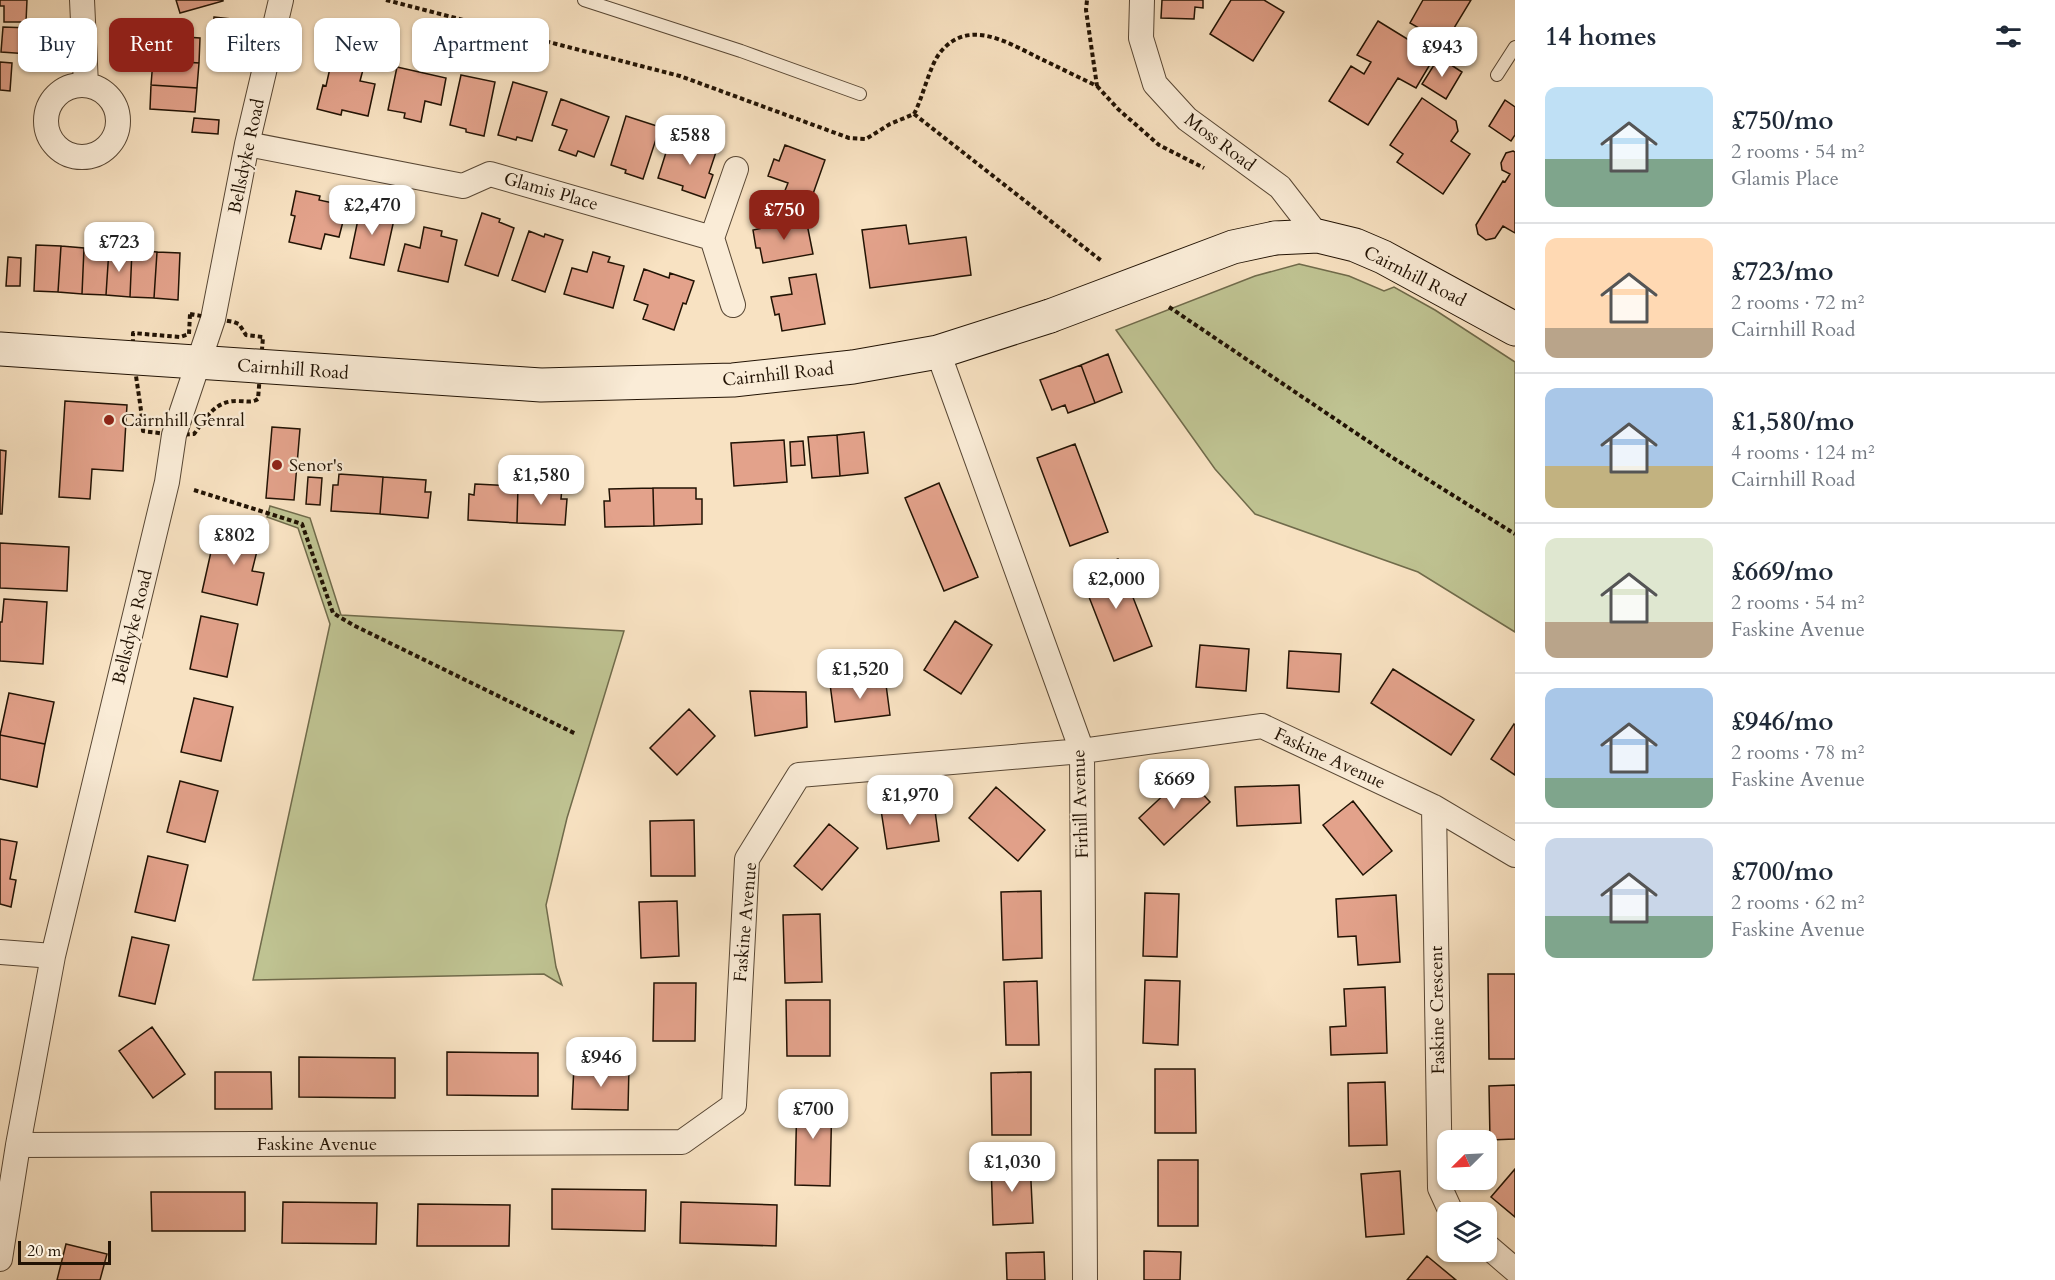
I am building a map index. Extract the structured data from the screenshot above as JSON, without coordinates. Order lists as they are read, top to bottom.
{
  "streets": {
    "main road": ["Cairnhill Road"],
    "street": [
      "Moss Road",
      "Bellsdyke Road",
      "Glamis Place",
      "Faskine Avenue",
      "Firhill Avenue",
      "Faskine Crescent"
    ]
  },
  "crossings": [
    ["Moss Road", "Cairnhill Road"],
    ["Bellsdyke Road", "Glamis Place"],
    ["Bellsdyke Road", "Cairnhill Road"],
    ["Bellsdyke Road", "Faskine Avenue"],
    ["Cairnhill Road", "Firhill Avenue"],
    ["Faskine Avenue", "Firhill Avenue"],
    ["Faskine Avenue", "Faskine Crescent"]
  ],
  "places": ["Cairnhill Genral", "Senor's"],
  "scale_bar": "20 m",
  "north": "bottom left",
  "page": {
    "heading": "14 homes",
    "chip": [
      "Buy",
      "Rent",
      "Filters",
      "New",
      "Apartment"
    ],
    "price": [
      "£943",
      "£588",
      "£2,470",
      "£750",
      "£723",
      "£1,580",
      "£802",
      "£2,000",
      "£1,520",
      "£669",
      "£1,970",
      "£946",
      "£700",
      "£1,030"
    ],
    "list": [
      {
        "name": "£750/mo",
        "note": "2 rooms · 54 m² · Glamis Place"
      },
      {
        "name": "£723/mo",
        "note": "2 rooms · 72 m² · Cairnhill Road"
      },
      {
        "name": "£1,580/mo",
        "note": "4 rooms · 124 m² · Cairnhill Road"
      },
      {
        "name": "£669/mo",
        "note": "2 rooms · 54 m² · Faskine Avenue"
      },
      {
        "name": "£946/mo",
        "note": "2 rooms · 78 m² · Faskine Avenue"
      },
      {
        "name": "£700/mo",
        "note": "2 rooms · 62 m² · Faskine Avenue"
      }
    ],
    "scale": "20 m"
  }
}
